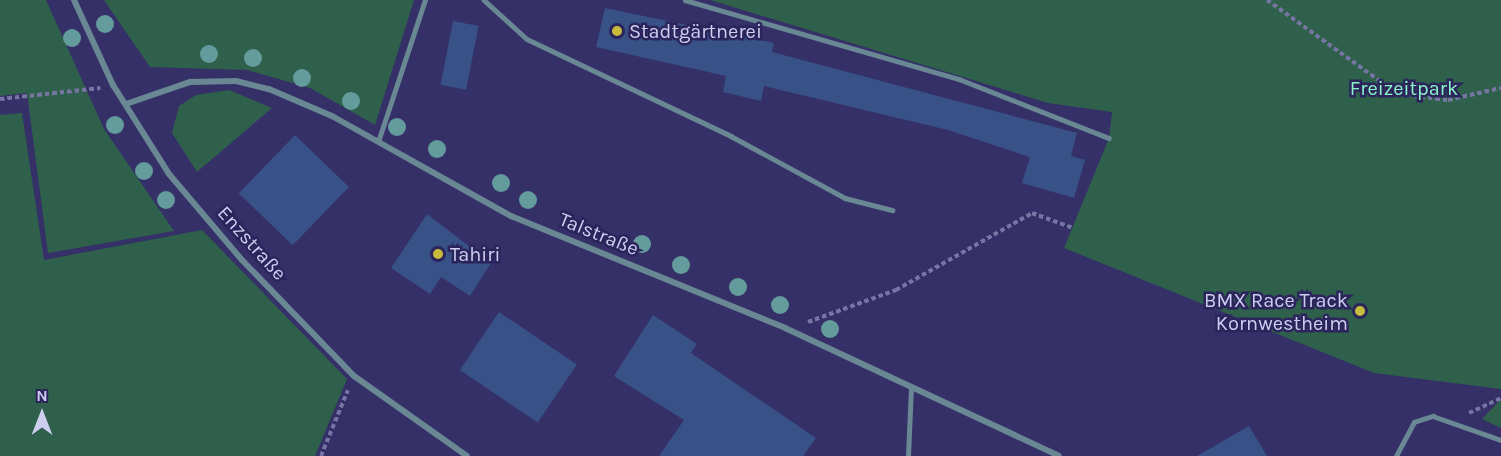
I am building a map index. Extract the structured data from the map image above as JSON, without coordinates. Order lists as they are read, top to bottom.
{
  "streets": {
    "street": ["Talstraße", "Enzstraße"]
  },
  "crossings": [
    ["Talstraße", "Enzstraße"]
  ],
  "parks": ["Freizeitpark"],
  "places": ["Stadtgärtnerei", "Tahiri", "BMX Race Track Kornwestheim"],
  "north": "top"
}
